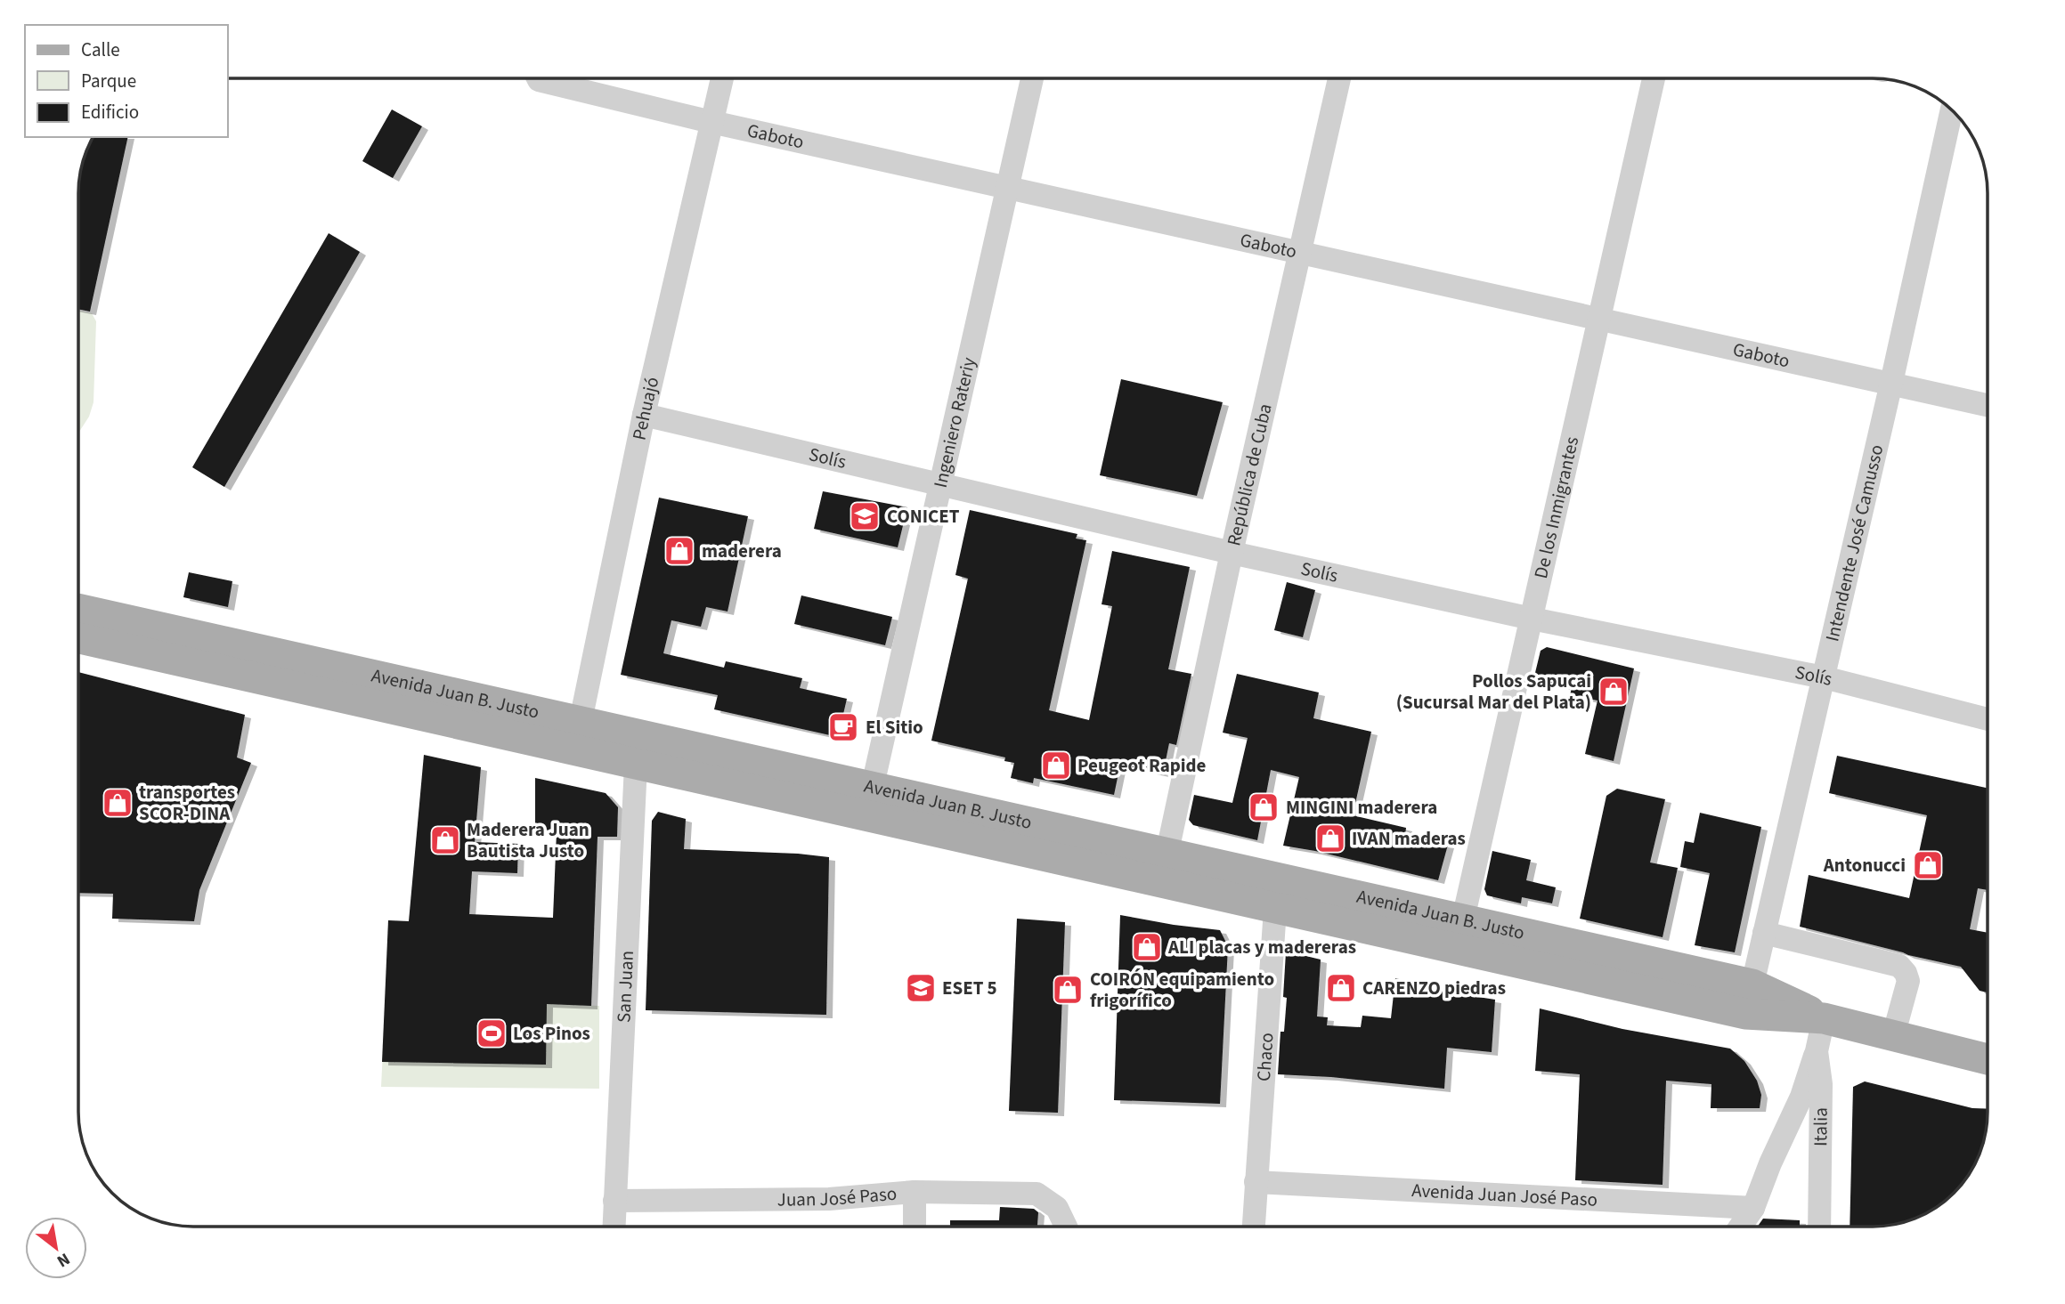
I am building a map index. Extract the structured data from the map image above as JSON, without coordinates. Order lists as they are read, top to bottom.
{
  "streets": {
    "main road": ["Avenida Juan B. Justo"],
    "street": [
      "Gaboto",
      "Pehuajó",
      "Ingeniero Rateriy",
      "Solís",
      "República de Cuba",
      "De los Inmigrantes",
      "Intendente José Camusso",
      "San Juan",
      "Chaco",
      "Italia",
      "Avenida Juan José Paso",
      "Juan José Paso"
    ]
  },
  "crossings": [
    ["Gaboto", "Pehuajó"],
    ["Gaboto", "Ingeniero Rateriy"],
    ["Gaboto", "República de Cuba"],
    ["Gaboto", "De los Inmigrantes"],
    ["Gaboto", "Intendente José Camusso"],
    ["Pehuajó", "Solís"],
    ["Pehuajó", "Avenida Juan B. Justo"],
    ["Ingeniero Rateriy", "Solís"],
    ["Ingeniero Rateriy", "Avenida Juan B. Justo"],
    ["Solís", "República de Cuba"],
    ["Solís", "De los Inmigrantes"],
    ["Solís", "Intendente José Camusso"],
    ["República de Cuba", "Avenida Juan B. Justo"],
    ["De los Inmigrantes", "Avenida Juan B. Justo"],
    ["Intendente José Camusso", "Avenida Juan B. Justo"],
    ["Avenida Juan B. Justo", "San Juan"],
    ["Avenida Juan B. Justo", "Chaco"],
    ["Avenida Juan B. Justo", "Italia"],
    ["San Juan", "Juan José Paso"],
    ["Chaco", "Avenida Juan José Paso"]
  ],
  "places": {
    "school or university": ["CONICET", "ESET 5"],
    "shop": [
      "maderera",
      "Pollos Sapucai (Sucursal Mar del Plata)",
      "Peugeot Rapide",
      "transportes SCOR-DINA",
      "MINGINI maderera",
      "IVAN maderas",
      "Maderera Juan Bautista Justo",
      "Antonucci",
      "ALI placas y madereras",
      "CARENZO piedras",
      "COIRÓN equipamiento frigorífico"
    ],
    "cafe": ["El Sitio"],
    "sports": ["Los Pinos"]
  },
  "legend": ["Calle", "Parque", "Edificio"],
  "north": "bottom right"
}
